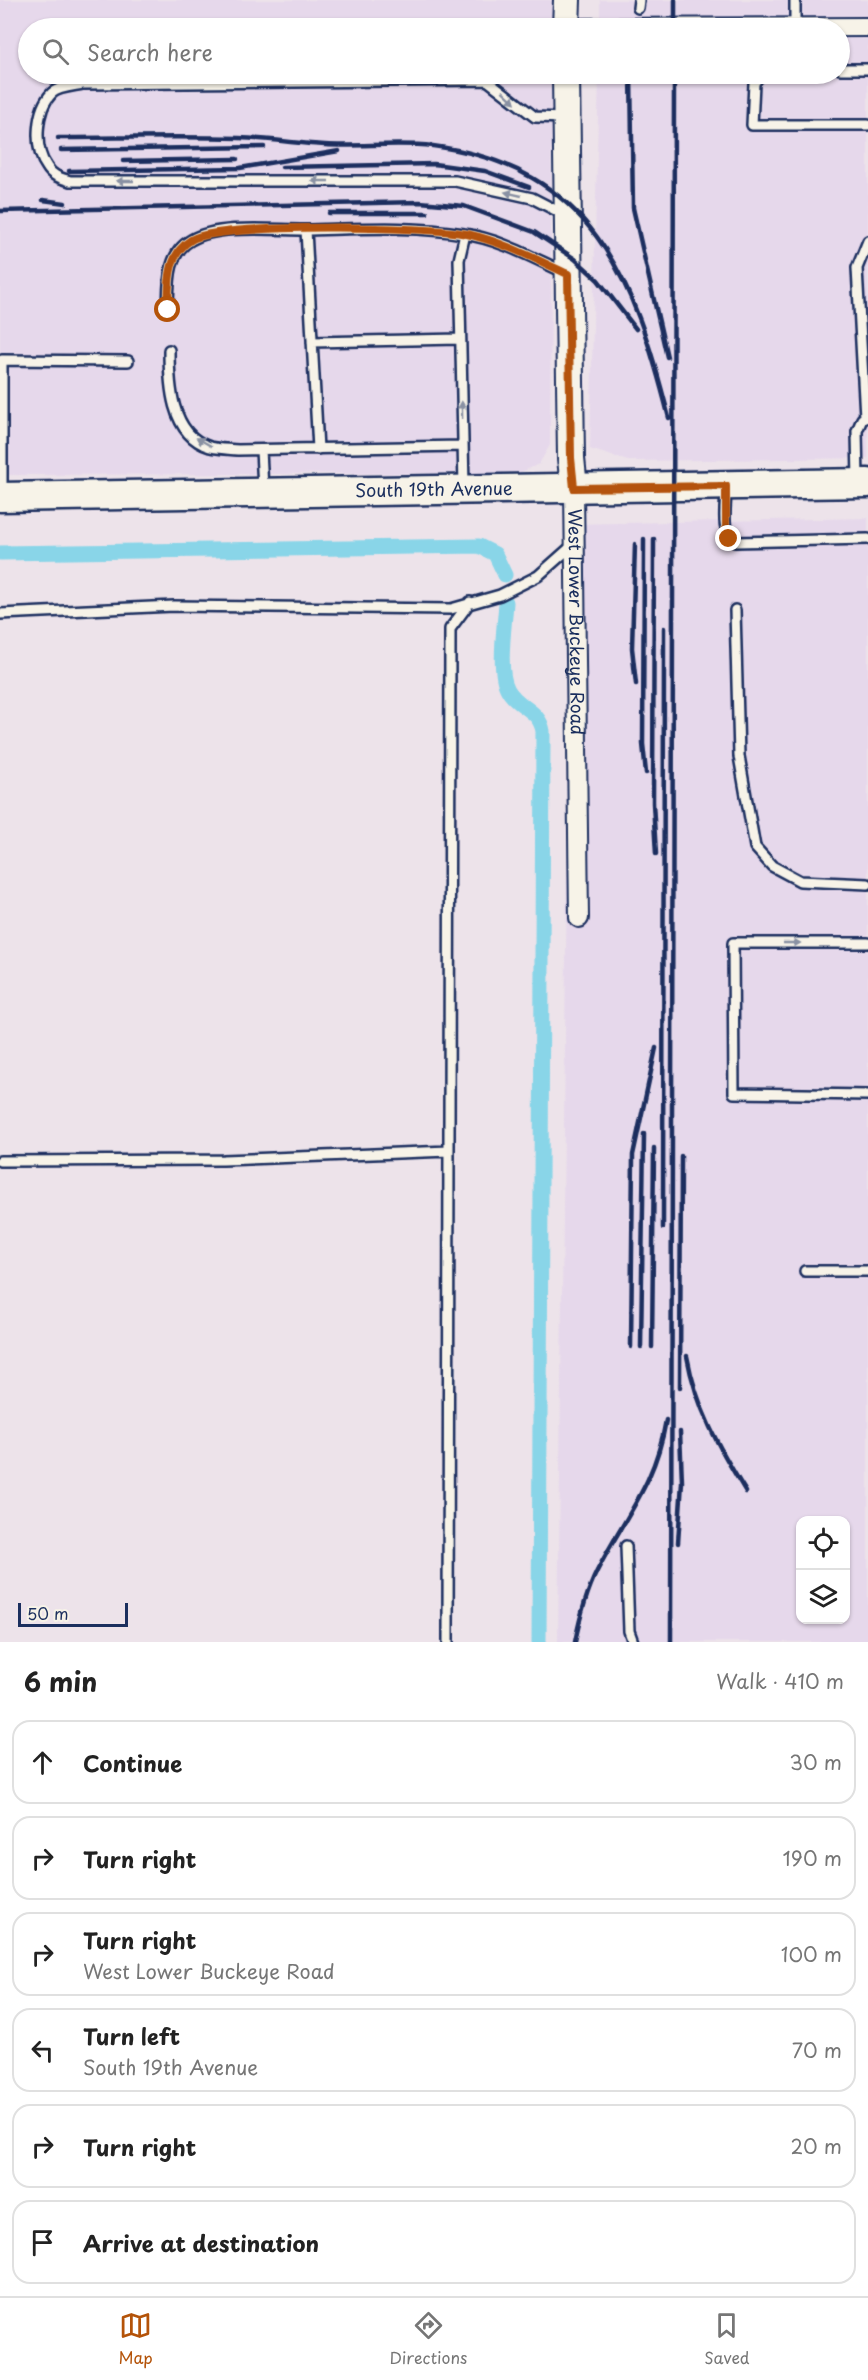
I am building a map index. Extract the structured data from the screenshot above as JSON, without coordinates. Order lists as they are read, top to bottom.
{
  "streets": {
    "main road": ["South 19th Avenue", "West Lower Buckeye Road"]
  },
  "crossings": [
    ["South 19th Avenue", "West Lower Buckeye Road"]
  ],
  "scale_bar": "50 m",
  "page": {
    "search": "Search here",
    "scale": "50 m",
    "heading": ["6 min", "Walk · 410 m"],
    "list": [
      ["Continue", "30 m"],
      ["Turn right", "190 m"],
      ["Turn right", "West Lower Buckeye Road", "100 m"],
      ["Turn left", "South 19th Avenue", "70 m"],
      ["Turn right", "20 m"],
      "Arrive at destination"
    ],
    "nav": ["Map", "Directions", "Saved"]
  }
}
